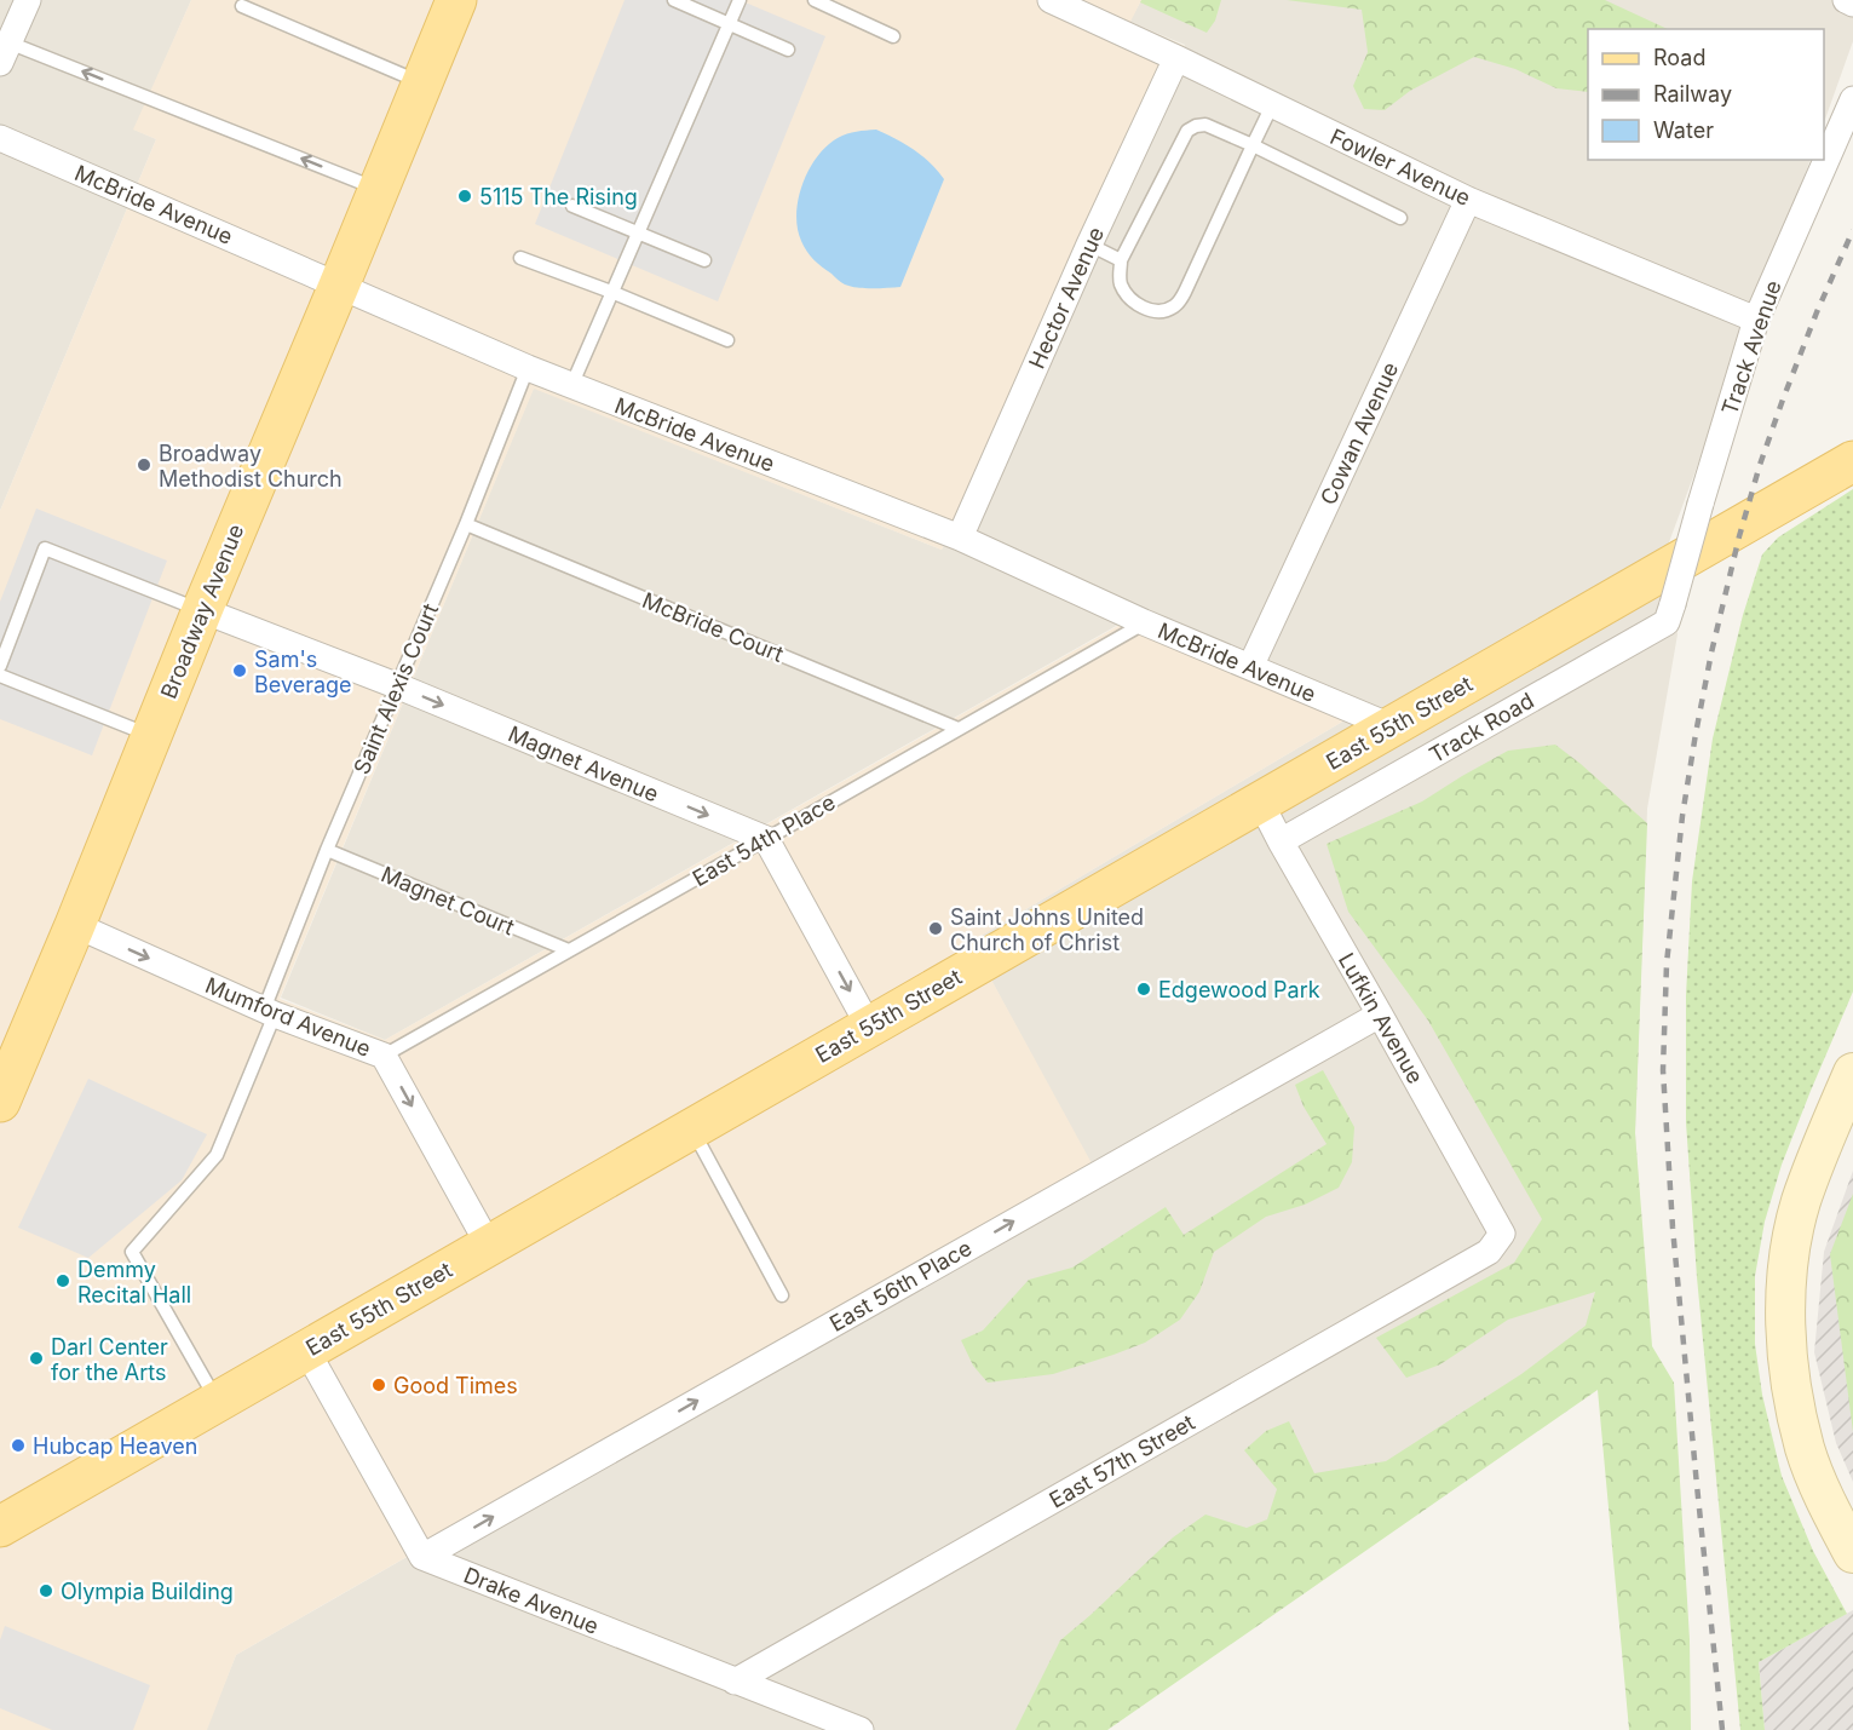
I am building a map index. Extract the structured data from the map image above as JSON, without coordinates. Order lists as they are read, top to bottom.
{
  "streets": {
    "main road": ["Broadway Avenue", "East 55th Street"],
    "street": [
      "Fowler Avenue",
      "McBride Avenue",
      "Hector Avenue",
      "Track Avenue",
      "Cowan Avenue",
      "Track Road",
      "Magnet Avenue",
      "Mumford Avenue",
      "Lufkin Avenue",
      "East 56th Place",
      "East 57th Street",
      "Drake Avenue"
    ],
    "lane": [
      "McBride Court",
      "Saint Alexis Court",
      "East 54th Place",
      "Magnet Court"
    ]
  },
  "crossings": [
    ["Fowler Avenue", "Hector Avenue"],
    ["Fowler Avenue", "Track Avenue"],
    ["Fowler Avenue", "Cowan Avenue"],
    ["McBride Avenue", "Hector Avenue"],
    ["McBride Avenue", "Cowan Avenue"],
    ["McBride Avenue", "Broadway Avenue"],
    ["McBride Avenue", "Saint Alexis Court"],
    ["McBride Avenue", "East 55th Street"],
    ["McBride Avenue", "East 54th Place"],
    ["Track Avenue", "Track Road"],
    ["Broadway Avenue", "Magnet Avenue"],
    ["Broadway Avenue", "Mumford Avenue"],
    ["McBride Court", "Saint Alexis Court"],
    ["McBride Court", "East 54th Place"],
    ["Saint Alexis Court", "East 55th Street"],
    ["Saint Alexis Court", "Magnet Avenue"],
    ["Saint Alexis Court", "Magnet Court"],
    ["Saint Alexis Court", "Mumford Avenue"],
    ["East 55th Street", "Mumford Avenue"],
    ["East 55th Street", "Lufkin Avenue"],
    ["Track Road", "Lufkin Avenue"],
    ["Magnet Avenue", "East 54th Place"],
    ["East 54th Place", "Magnet Court"],
    ["East 54th Place", "Mumford Avenue"],
    ["Lufkin Avenue", "East 56th Place"],
    ["Lufkin Avenue", "East 57th Street"],
    ["East 56th Place", "Drake Avenue"],
    ["East 57th Street", "Drake Avenue"]
  ],
  "one_way": ["Magnet Avenue", "Mumford Avenue", "East 56th Place"],
  "places": [
    "5115 The Rising",
    "Broadway Methodist Church",
    "Sam's Beverage",
    "Saint Johns United Church of Christ",
    "Edgewood Park",
    "Demmy Recital Hall",
    "Darl Center for the Arts",
    "Good Times",
    "Hubcap Heaven",
    "Olympia Building"
  ],
  "legend": ["Road", "Railway", "Water"]
}
